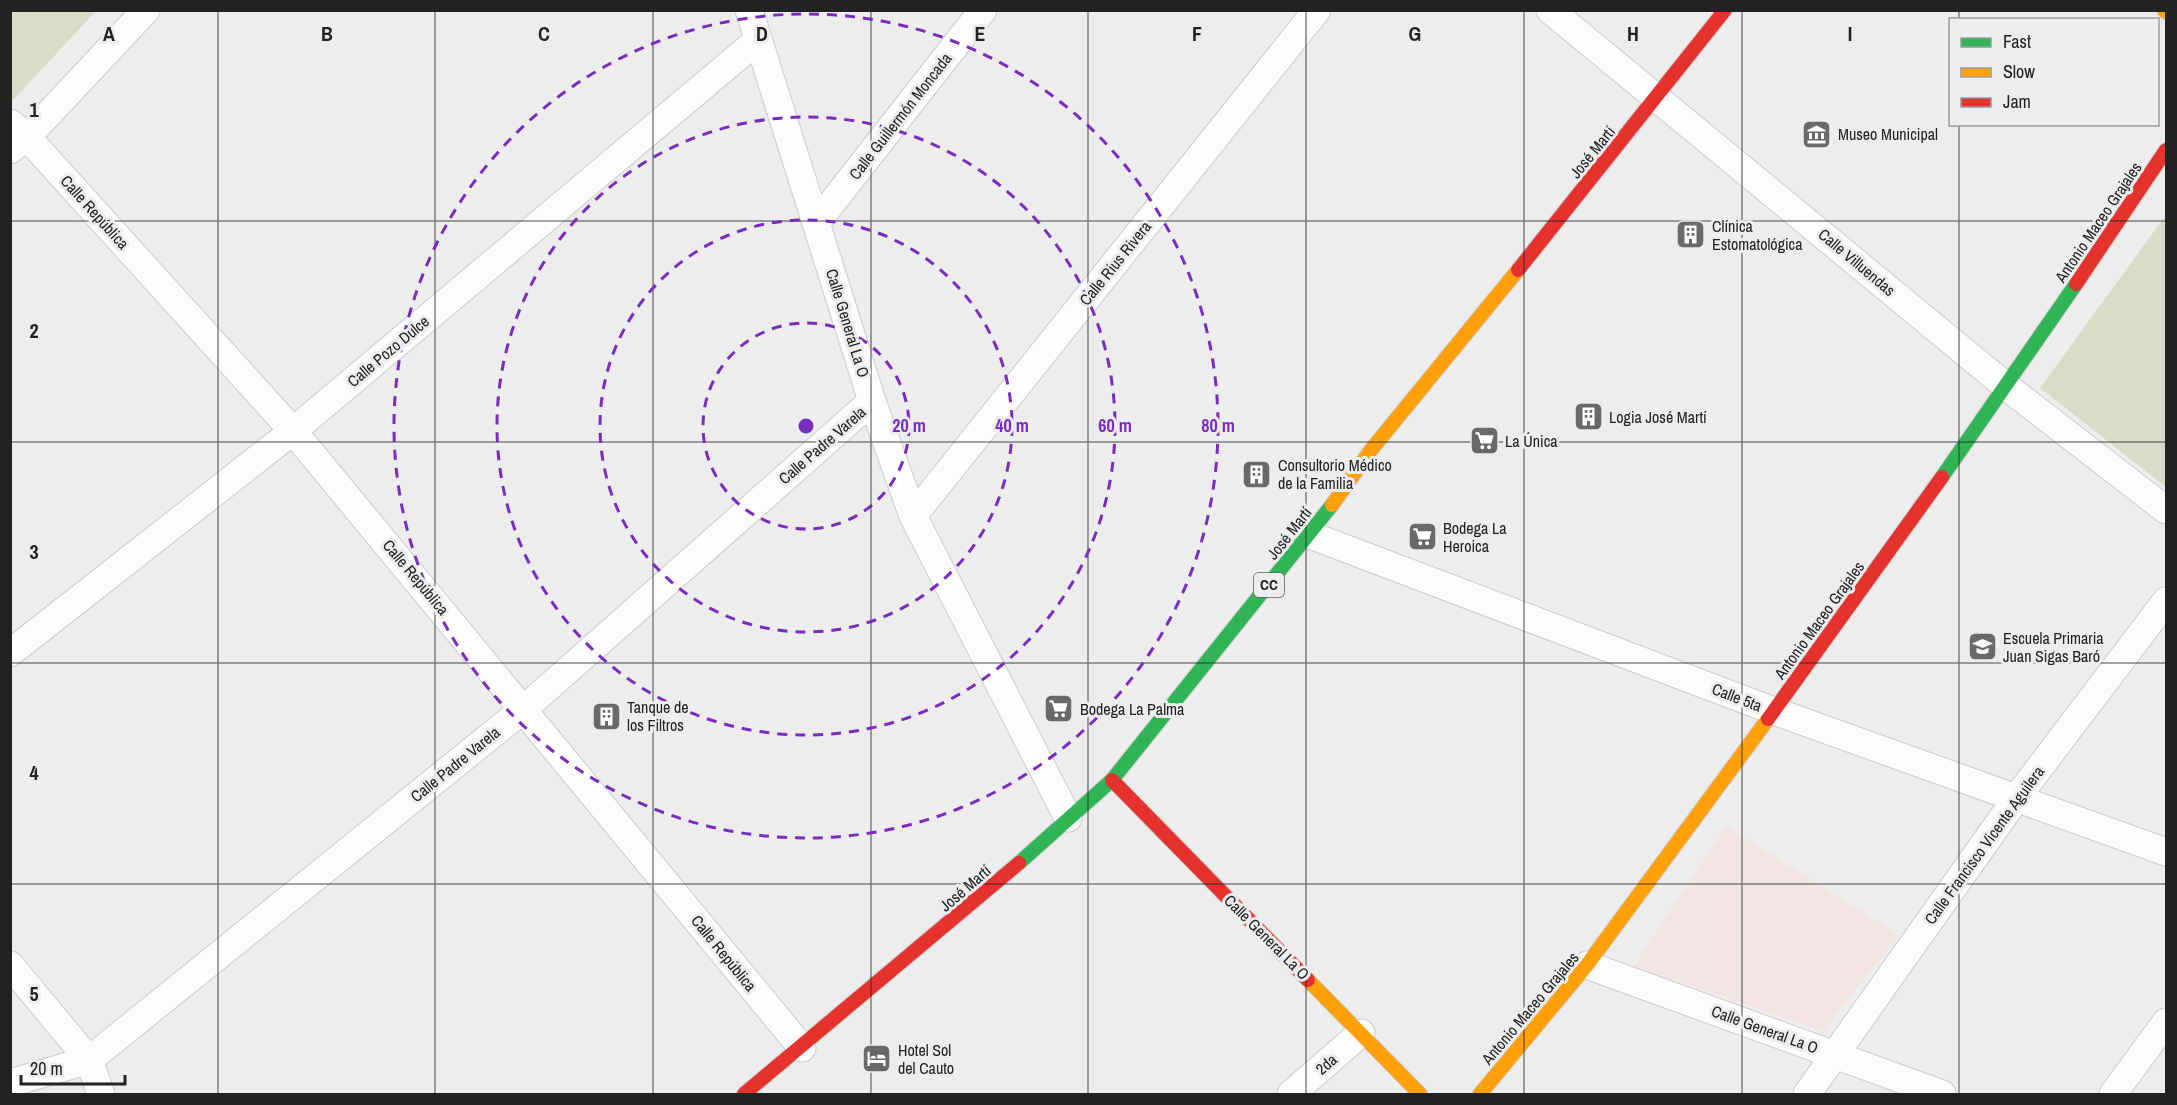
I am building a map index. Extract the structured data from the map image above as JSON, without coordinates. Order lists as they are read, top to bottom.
{
  "streets": {
    "main road": [
      "José Martí",
      "Antonio Maceo Grajales",
      "Calle General La O",
      "CC"
    ],
    "street": [
      "Calle Guillermón Moncada",
      "Calle República",
      "Calle Villuendas",
      "Calle Rius Rivera",
      "Calle Pozo Dulce",
      "Calle Padre Varela",
      "Calle 5ta",
      "Calle Francisco Vicente Aguilera",
      "2da"
    ]
  },
  "crossings": [
    ["Calle Guillermón Moncada", "Calle General La O"],
    ["José Martí", "Calle República"],
    ["José Martí", "Calle Villuendas"],
    ["José Martí", "Calle General La O"],
    ["José Martí", "Calle 5ta"],
    ["Calle República", "Calle Pozo Dulce"],
    ["Calle República", "Calle Padre Varela"],
    ["Antonio Maceo Grajales", "Calle Villuendas"],
    ["Antonio Maceo Grajales", "Calle General La O"],
    ["Antonio Maceo Grajales", "Calle 5ta"],
    ["Calle Rius Rivera", "Calle General La O"],
    ["Calle General La O", "Calle Pozo Dulce"],
    ["Calle General La O", "Calle Padre Varela"],
    ["Calle General La O", "Calle Francisco Vicente Aguilera"],
    ["Calle General La O", "2da"],
    ["Calle 5ta", "Calle Francisco Vicente Aguilera"]
  ],
  "places": {
    "museum": ["Museo Municipal"],
    "building": [
      "Clínica Estomatológica",
      "Logia José Martí",
      "Consultorio Médico de la Familia",
      "Tanque de los Filtros"
    ],
    "supermarket": ["La Única", "Bodega La Heroica", "Bodega La Palma"],
    "school or university": ["Escuela Primaria Juan Sigas Baró"],
    "hotel": ["Hotel Sol del Cauto"]
  },
  "legend": ["Fast", "Slow", "Jam"],
  "scale_bar": "20 m",
  "grid": {
    "columns": [
      "A",
      "B",
      "C",
      "D",
      "E",
      "F",
      "G",
      "H",
      "I"
    ],
    "rows": [
      "1",
      "2",
      "3",
      "4",
      "5"
    ]
  },
  "rings": [
    "20 m",
    "40 m",
    "60 m",
    "80 m"
  ]
}
